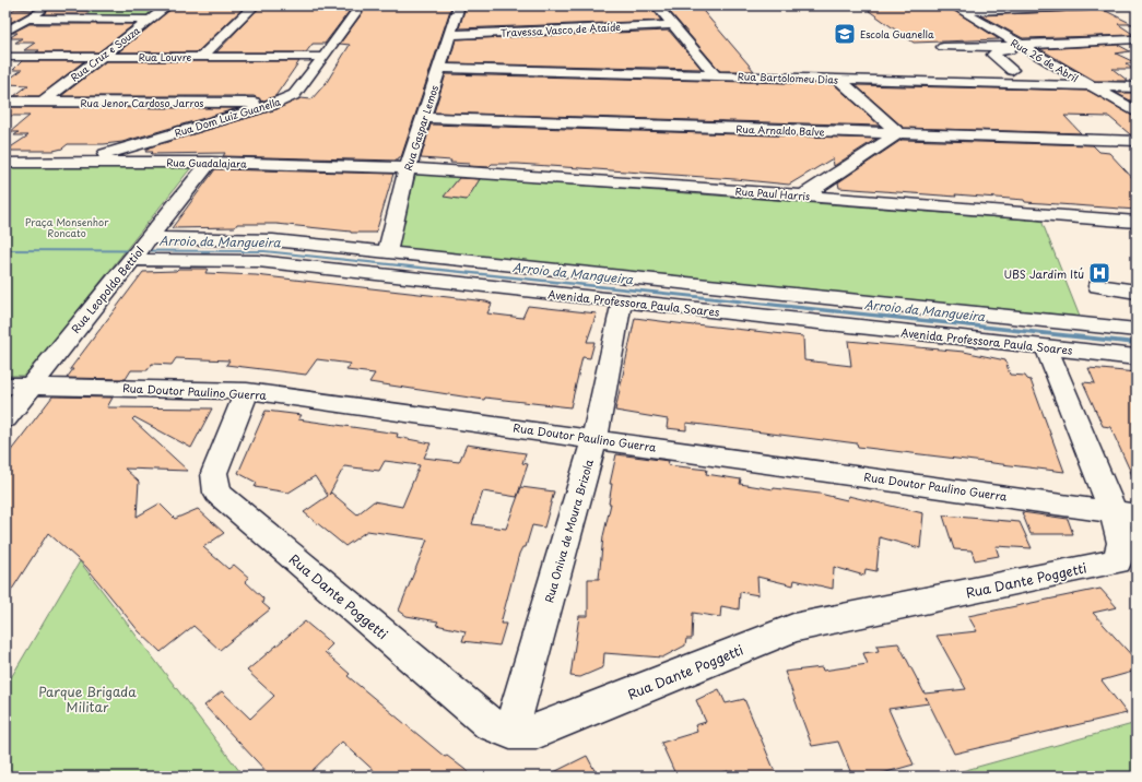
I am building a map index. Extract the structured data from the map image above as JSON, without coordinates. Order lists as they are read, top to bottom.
{
  "streets": {
    "street": [
      "Travessa Vasco de Ataíde",
      "Rua Cruz e Souza",
      "Rua Louvre",
      "Rua 26 de Abril",
      "Rua Bartolomeu Dias",
      "Rua Jenor Cardoso Jarros",
      "Rua Dom Luiz Guanella",
      "Rua Gaspar Lemos",
      "Rua Arnaldo Balve",
      "Rua Guadalajara",
      "Rua Paul Harris",
      "Rua Leopoldo Bettiol",
      "Avenida Professora Paula Soares",
      "Rua Doutor Paulino Guerra",
      "Rua Oniva de Moura Brizola",
      "Rua Dante Poggetti"
    ]
  },
  "crossings": [
    ["Travessa Vasco de Ataíde", "Rua Gaspar Lemos"],
    ["Rua Cruz e Souza", "Rua Louvre"],
    ["Rua Cruz e Souza", "Rua Jenor Cardoso Jarros"],
    ["Rua Louvre", "Rua Dom Luiz Guanella"],
    ["Rua 26 de Abril", "Rua Bartolomeu Dias"],
    ["Rua Bartolomeu Dias", "Rua Gaspar Lemos"],
    ["Rua Jenor Cardoso Jarros", "Rua Dom Luiz Guanella"],
    ["Rua Dom Luiz Guanella", "Rua Guadalajara"],
    ["Rua Gaspar Lemos", "Rua Arnaldo Balve"],
    ["Rua Gaspar Lemos", "Rua Guadalajara"],
    ["Rua Gaspar Lemos", "Rua Paul Harris"],
    ["Rua Gaspar Lemos", "Avenida Professora Paula Soares"],
    ["Rua Guadalajara", "Rua Paul Harris"],
    ["Rua Guadalajara", "Rua Leopoldo Bettiol"],
    ["Rua Leopoldo Bettiol", "Avenida Professora Paula Soares"],
    ["Rua Leopoldo Bettiol", "Rua Doutor Paulino Guerra"],
    ["Avenida Professora Paula Soares", "Rua Oniva de Moura Brizola"],
    ["Avenida Professora Paula Soares", "Rua Dante Poggetti"],
    ["Rua Doutor Paulino Guerra", "Rua Oniva de Moura Brizola"],
    ["Rua Doutor Paulino Guerra", "Rua Dante Poggetti"],
    ["Rua Oniva de Moura Brizola", "Rua Dante Poggetti"]
  ],
  "water": ["Arroio da Mangueira"],
  "parks": ["Praça Monsenhor Roncato", "Parque Brigada Militar"],
  "places": {
    "school or university": ["Escola Guanella"],
    "hospital": ["UBS Jardim Itú"]
  }
}
